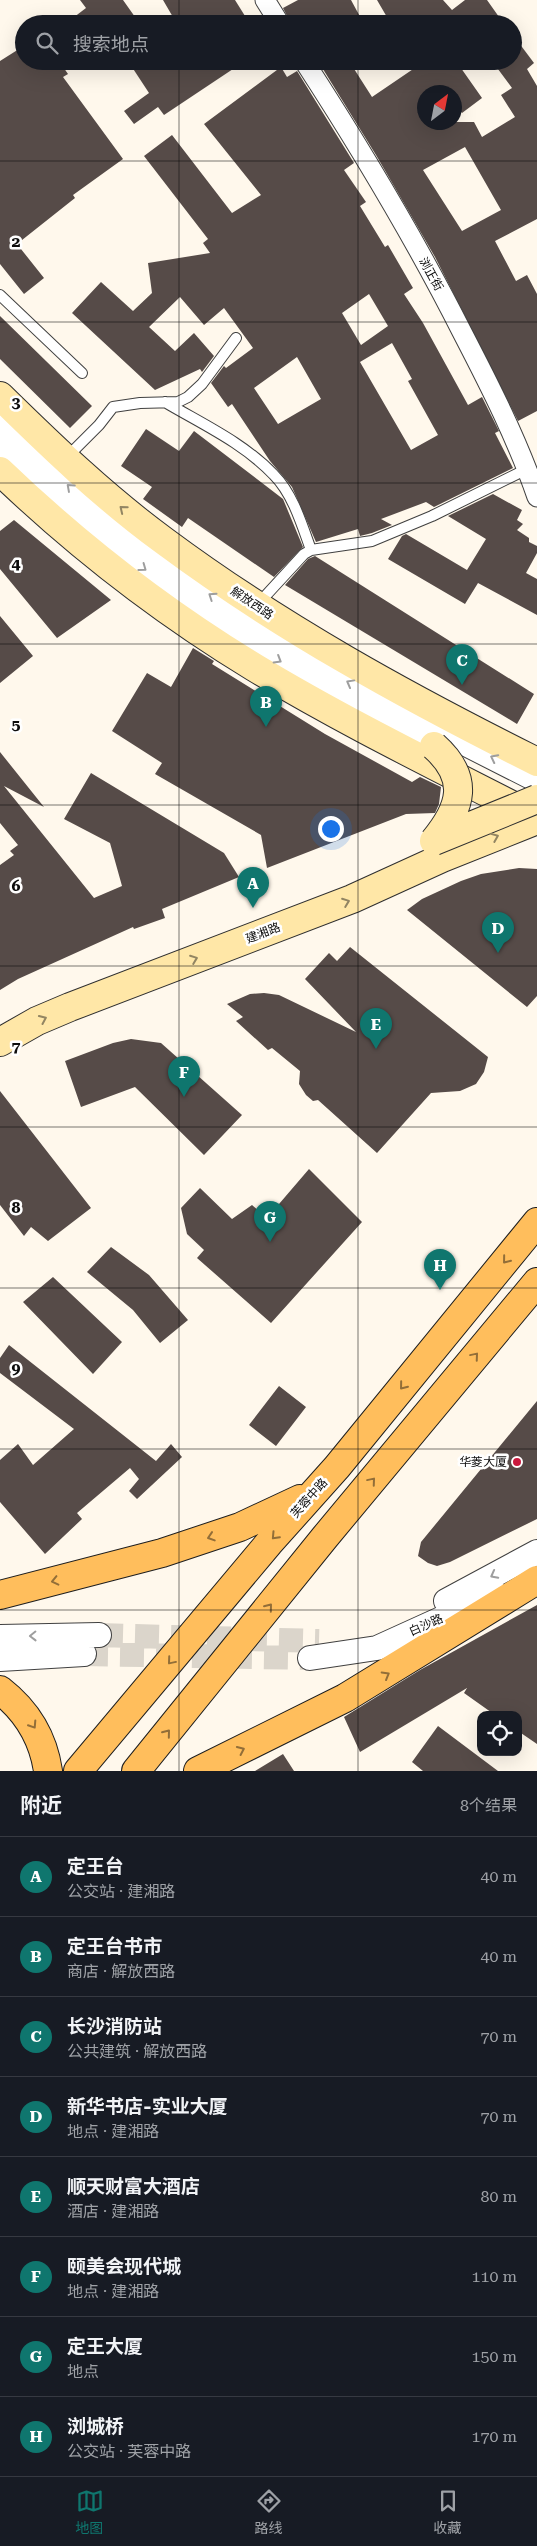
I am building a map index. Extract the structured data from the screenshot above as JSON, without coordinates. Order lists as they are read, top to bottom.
{
  "streets": {
    "main road": ["解放西路", "建湘路", "芙蓉中路"],
    "street": ["浏正街", "白沙路"]
  },
  "places": ["华菱大厦"],
  "north": "top right",
  "page": {
    "search": "搜索地点",
    "pins": [
      "C",
      "B",
      "A",
      "D",
      "E",
      "F",
      "G",
      "H"
    ],
    "heading": ["附近", "8个结果"],
    "list": [
      {
        "mark": "A",
        "name": "定王台",
        "note": "公交站 · 建湘路",
        "value": "40 m"
      },
      {
        "mark": "B",
        "name": "定王台书市",
        "note": "商店 · 解放西路",
        "value": "40 m"
      },
      {
        "mark": "C",
        "name": "长沙消防站",
        "note": "公共建筑 · 解放西路",
        "value": "70 m"
      },
      {
        "mark": "D",
        "name": "新华书店-实业大厦",
        "note": "地点 · 建湘路",
        "value": "70 m"
      },
      {
        "mark": "E",
        "name": "顺天财富大酒店",
        "note": "酒店 · 建湘路",
        "value": "80 m"
      },
      {
        "mark": "F",
        "name": "颐美会现代城",
        "note": "地点 · 建湘路",
        "value": "110 m"
      },
      {
        "mark": "G",
        "name": "定王大厦",
        "note": "地点",
        "value": "150 m"
      },
      {
        "mark": "H",
        "name": "浏城桥",
        "note": "公交站 · 芙蓉中路",
        "value": "170 m"
      }
    ],
    "nav": ["地图", "路线", "收藏"]
  },
  "grid": {
    "rows": [
      "2",
      "3",
      "4",
      "5",
      "6",
      "7",
      "8",
      "9"
    ]
  }
}
